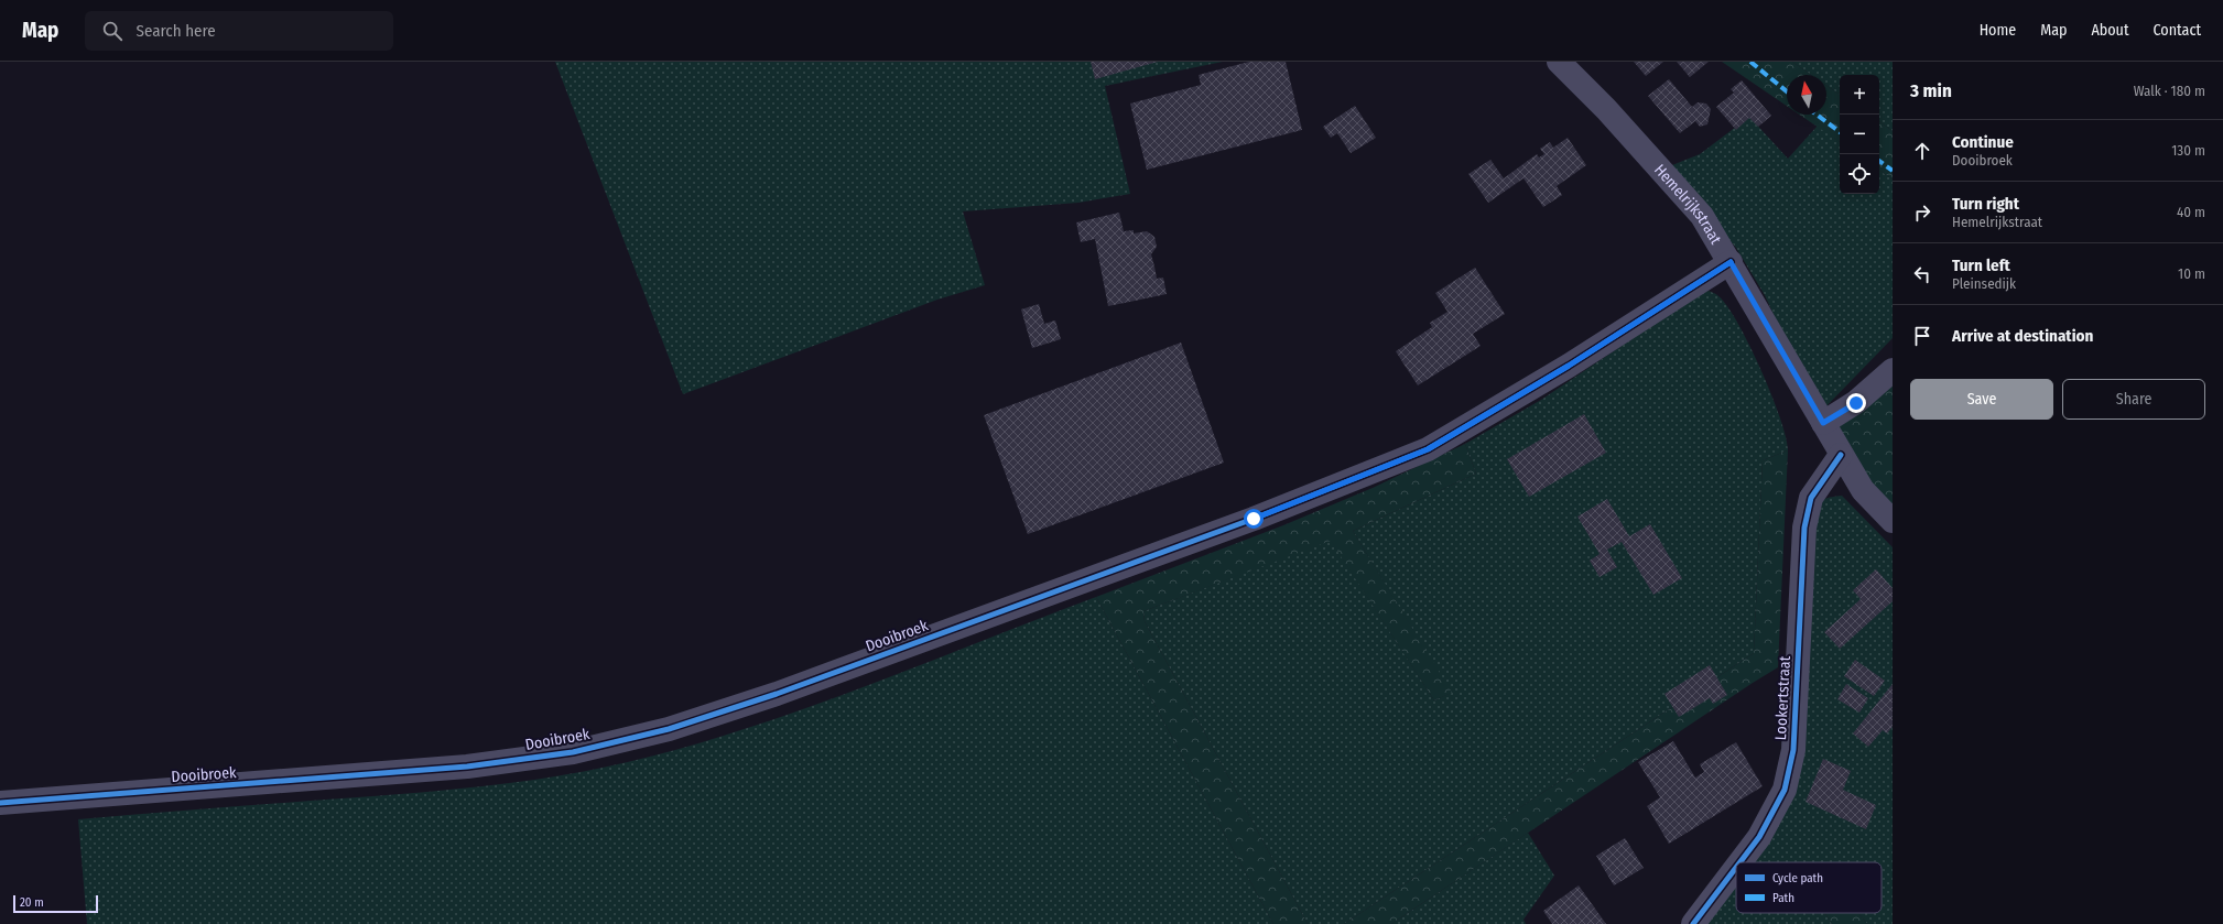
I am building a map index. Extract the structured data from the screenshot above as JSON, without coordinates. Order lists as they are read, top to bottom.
{
  "streets": {
    "street": ["Hemelrijkstraat", "Dooibroek", "Lookertstraat"]
  },
  "crossings": [
    ["Hemelrijkstraat", "Dooibroek"],
    ["Hemelrijkstraat", "Lookertstraat"]
  ],
  "legend": ["Cycle path", "Path"],
  "scale_bar": "20 m",
  "north": "top",
  "page": {
    "header": "Map",
    "search": "Search here",
    "nav": [
      "Home",
      "Map",
      "About",
      "Contact"
    ],
    "heading": ["3 min", "Walk · 180 m"],
    "map_buttons": ["+", "−"],
    "list": [
      ["Continue", "Dooibroek", "130 m"],
      ["Turn right", "Hemelrijkstraat", "40 m"],
      ["Turn left", "Pleinsedijk", "10 m"],
      "Arrive at destination"
    ],
    "buttons": ["Save", "Share"],
    "scale": "20 m"
  }
}
